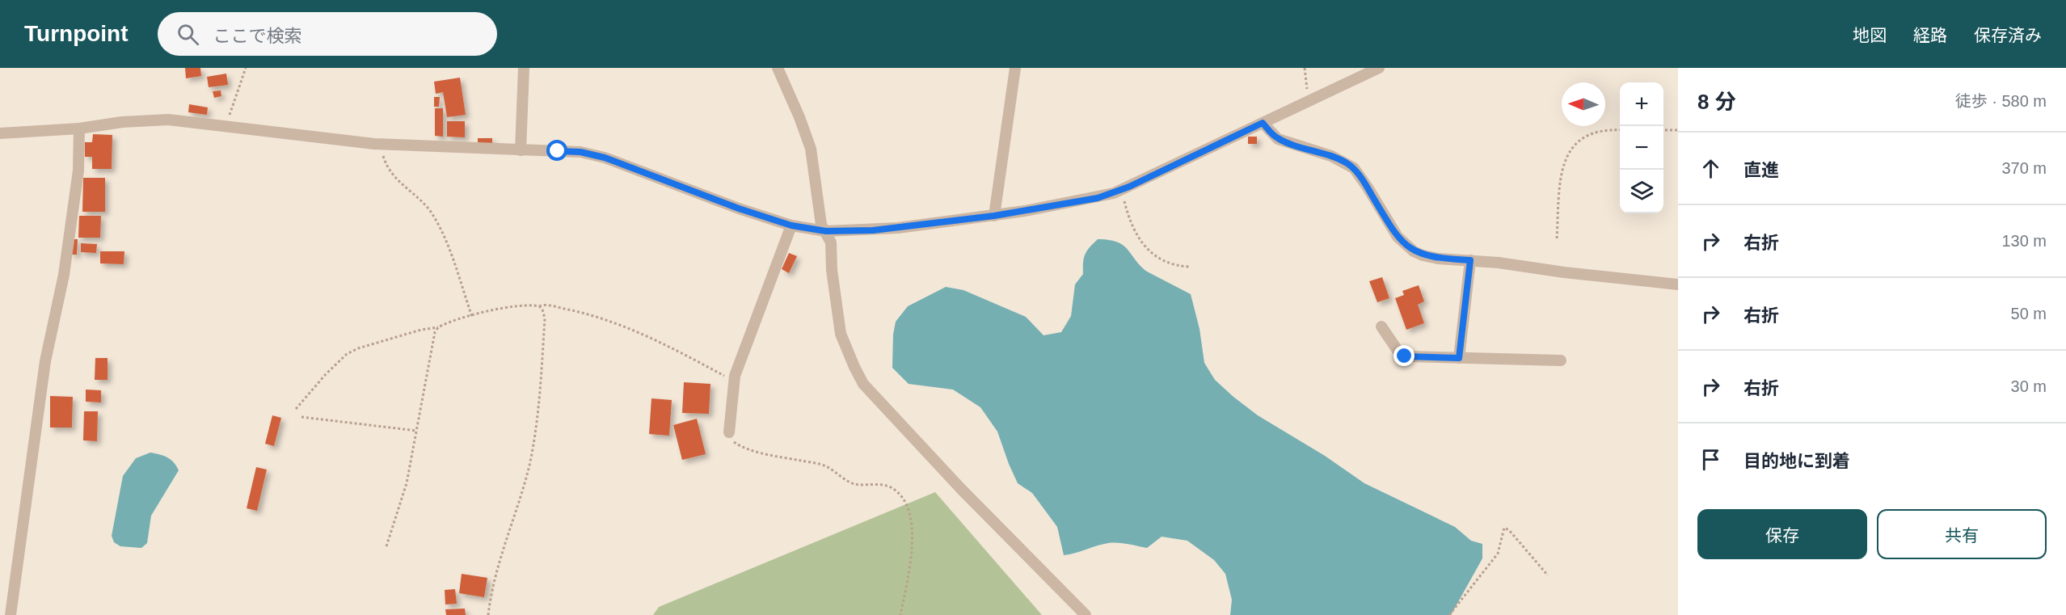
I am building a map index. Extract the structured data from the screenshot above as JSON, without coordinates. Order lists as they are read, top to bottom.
{
  "north": "left",
  "page": {
    "header": "Turnpoint",
    "search": "ここで検索",
    "nav": ["地図", "経路", "保存済み"],
    "heading": ["8 分", "徒歩 · 580 m"],
    "map_buttons": ["+", "−"],
    "list": [
      ["直進", "370 m"],
      ["右折", "130 m"],
      ["右折", "50 m"],
      ["右折", "30 m"],
      "目的地に到着"
    ],
    "buttons": ["保存", "共有"]
  }
}
